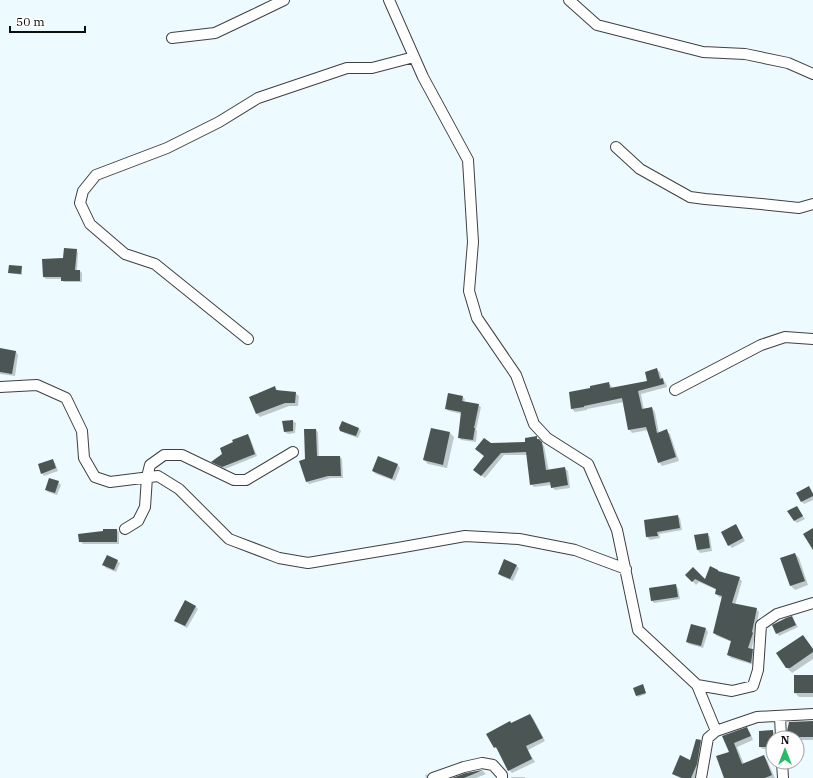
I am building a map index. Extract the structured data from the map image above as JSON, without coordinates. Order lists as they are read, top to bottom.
{
  "scale_bar": "50 m",
  "north": "top"
}
